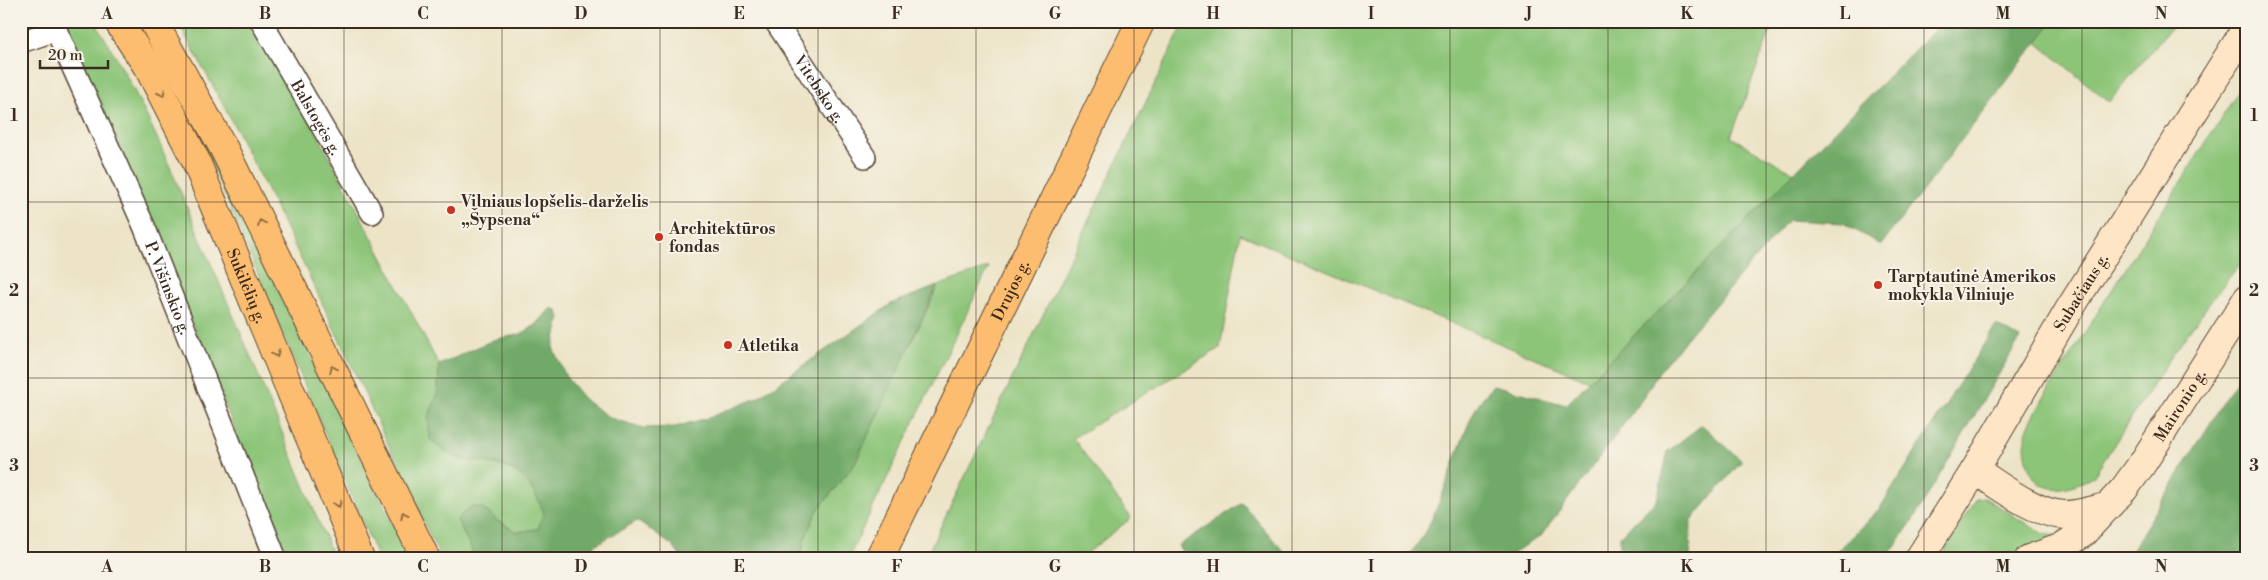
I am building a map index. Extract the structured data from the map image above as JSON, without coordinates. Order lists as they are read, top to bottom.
{
  "streets": {
    "main road": [
      "Sukilėlių g.",
      "Drujos g.",
      "Subačiaus g.",
      "Maironio g."
    ],
    "street": ["Vitebsko g.", "Balstogės g.", "P. Višinskio g."]
  },
  "places": [
    "Vilniaus lopšelis-darželis „Šypsena“",
    "Architektūros fondas",
    "Tarptautinė Amerikos mokykla Vilniuje",
    "Atletika"
  ],
  "scale_bar": "20 m",
  "grid": {
    "columns": [
      "A",
      "B",
      "C",
      "D",
      "E",
      "F",
      "G",
      "H",
      "I",
      "J",
      "K",
      "L",
      "M",
      "N"
    ],
    "rows": ["1", "2", "3"]
  }
}
